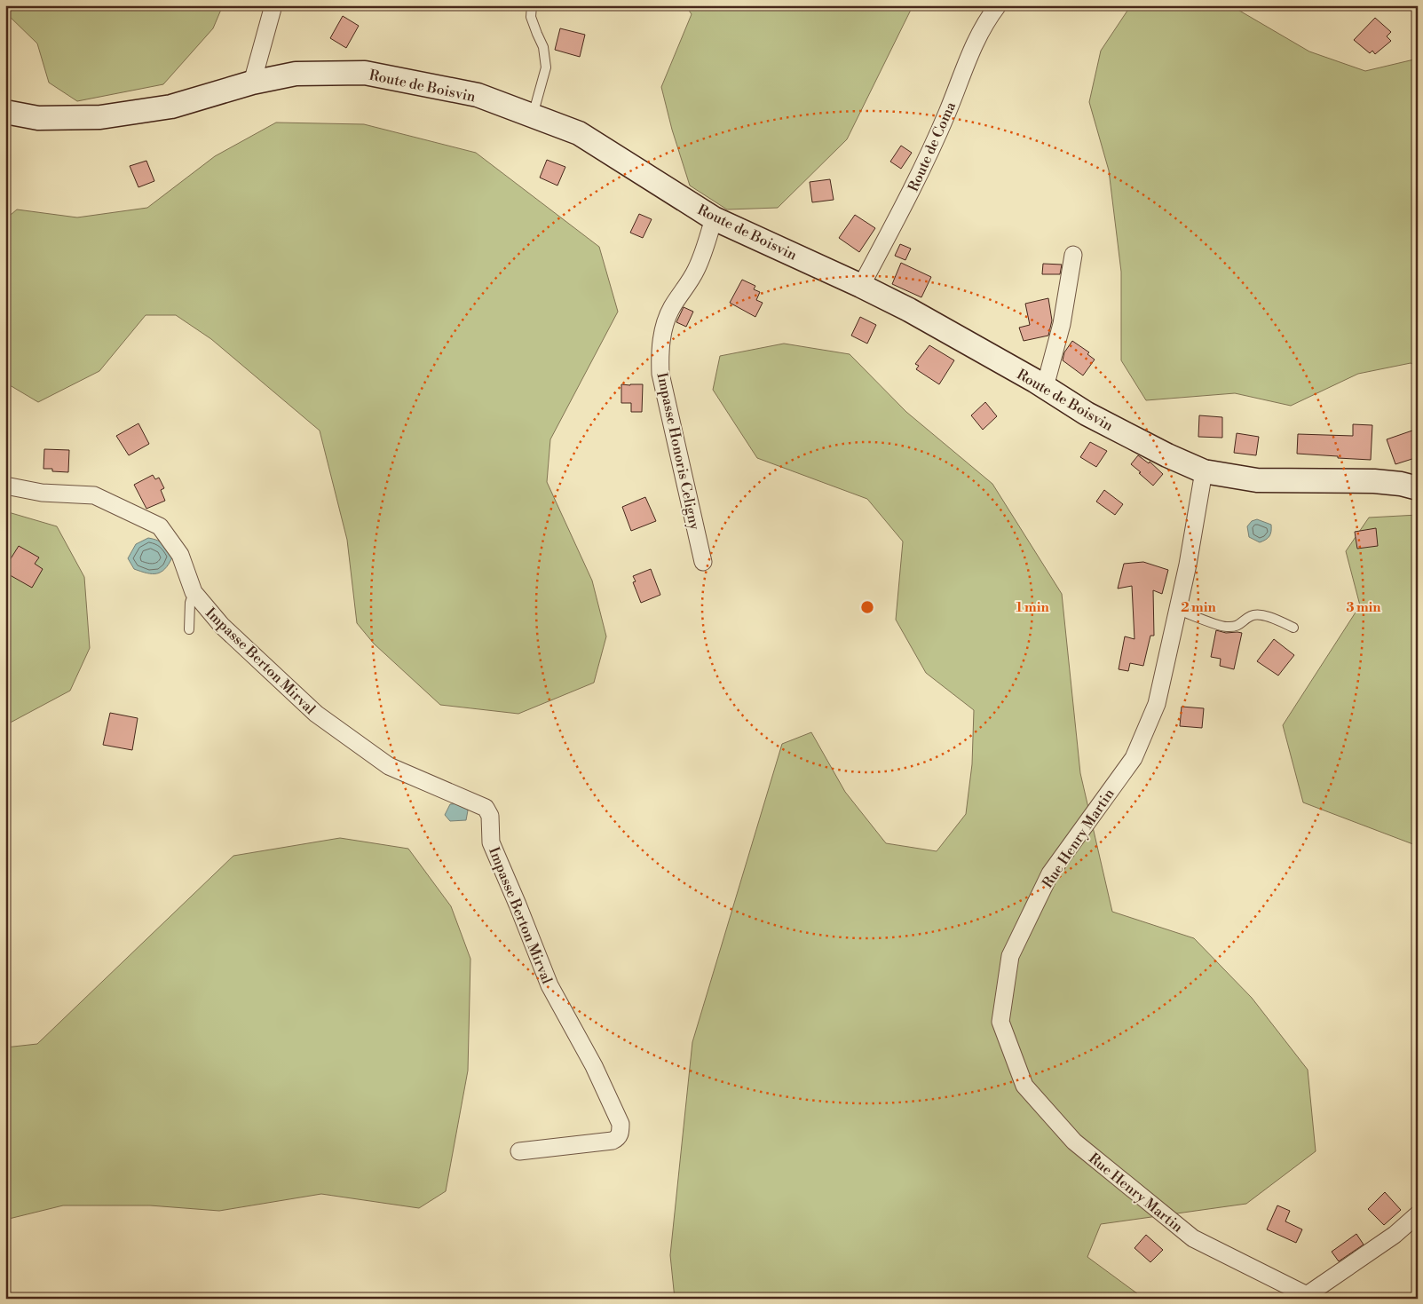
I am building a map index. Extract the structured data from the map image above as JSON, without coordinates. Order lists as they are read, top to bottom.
{
  "streets": {
    "main road": ["Route de Boisvin"],
    "street": [
      "Route de Coma",
      "Impasse Honoris Celigny",
      "Impasse Berton Mirval",
      "Rue Henry Martin"
    ]
  },
  "crossings": [
    ["Route de Boisvin", "Route de Coma"],
    ["Route de Boisvin", "Impasse Honoris Celigny"],
    ["Route de Boisvin", "Rue Henry Martin"]
  ],
  "rings": ["1 min", "2 min", "3 min"]
}
